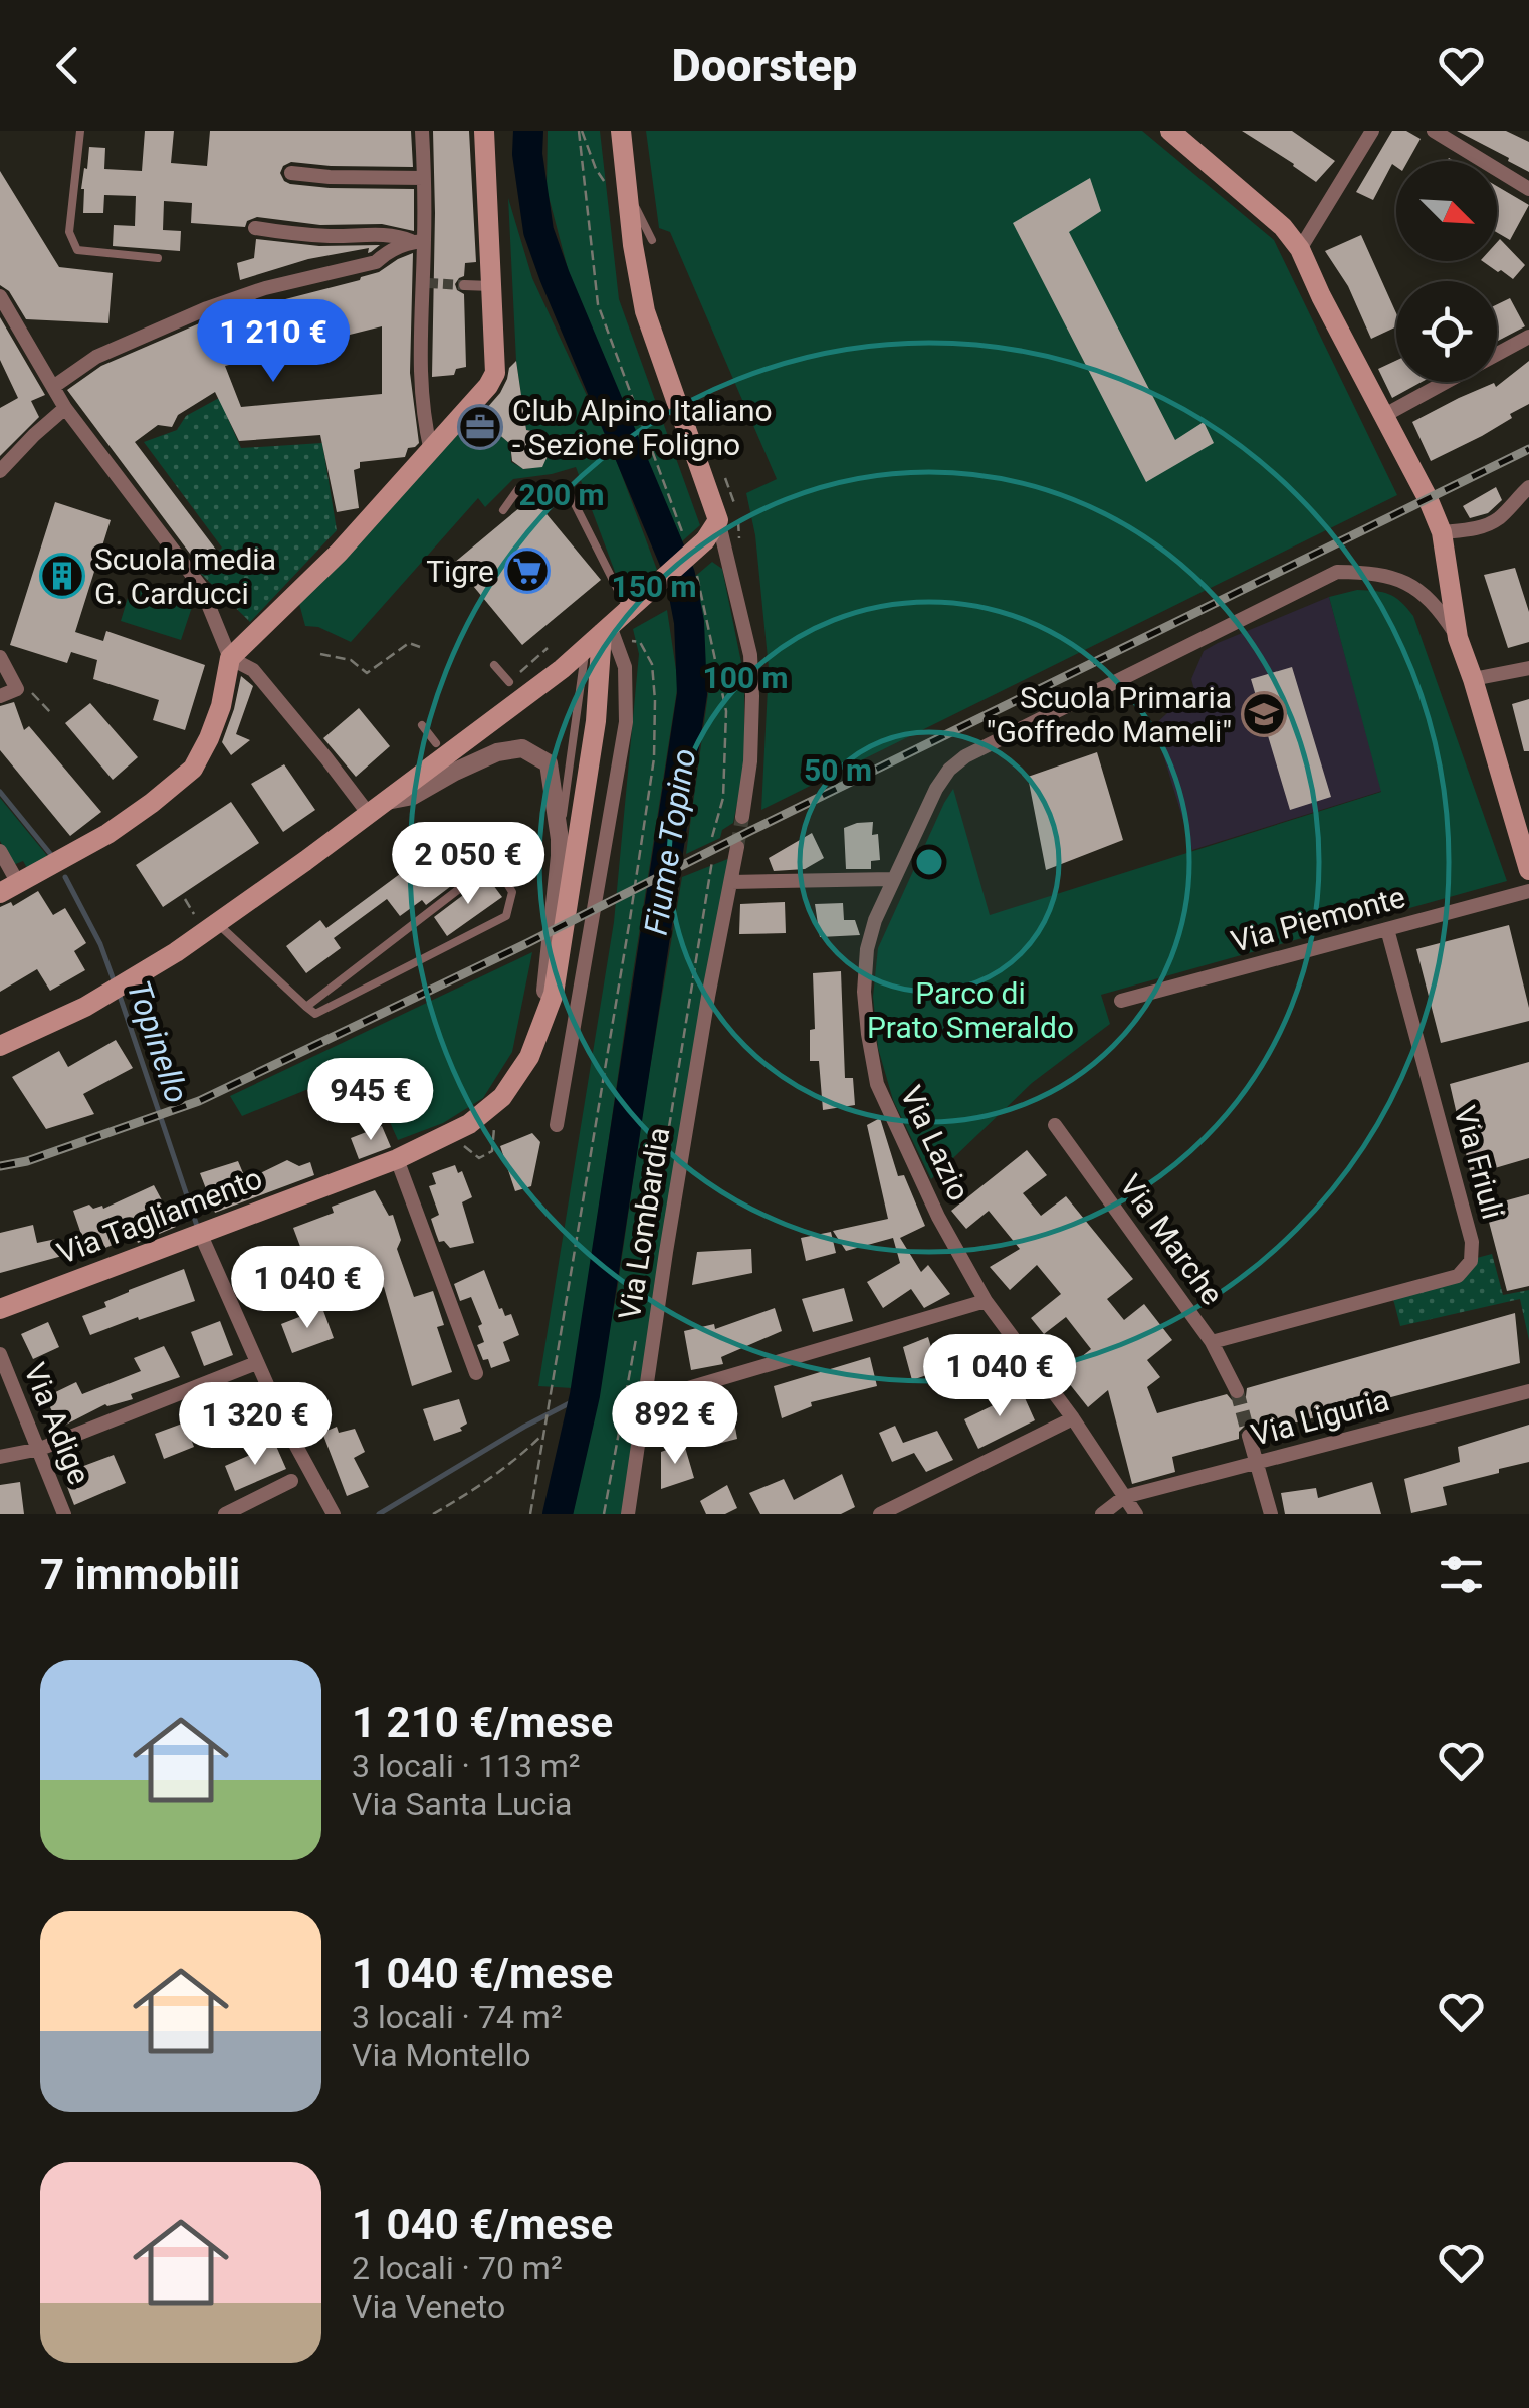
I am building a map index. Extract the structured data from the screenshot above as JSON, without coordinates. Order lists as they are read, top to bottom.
{
  "streets": {
    "main road": ["Via Tagliamento"],
    "street": [
      "Via Piemonte",
      "Via Lazio",
      "Via Friuli",
      "Via Lombardia",
      "Via Marche",
      "Via Liguria",
      "Via Adige"
    ]
  },
  "crossings": [
    ["Via Piemonte", "Via Friuli"],
    ["Via Lazio", "Via Liguria"],
    ["Via Friuli", "Via Marche"]
  ],
  "water": ["Fiume Topino", "Topinello"],
  "parks": ["Parco di Prato Smeraldo"],
  "places": {
    "office": ["Club Alpino Italiano - Sezione Foligno"],
    "supermarket": ["Tigre"],
    "building": ["Scuola media G. Carducci"],
    "school or university": ["Scuola Primaria \"Goffredo Mameli\""]
  },
  "north": "bottom right",
  "page": {
    "header": "Doorstep",
    "price": [
      "1 210 €",
      "2 050 €",
      "945 €",
      "1 040 €",
      "1 040 €",
      "892 €",
      "1 320 €"
    ],
    "heading": "7 immobili",
    "list": [
      {
        "name": "1 210 €/mese",
        "note": "3 locali · 113 m² · Via Santa Lucia"
      },
      {
        "name": "1 040 €/mese",
        "note": "3 locali · 74 m² · Via Montello"
      },
      {
        "name": "1 040 €/mese",
        "note": "2 locali · 70 m² · Via Veneto"
      }
    ]
  },
  "rings": [
    "200 m",
    "150 m",
    "100 m",
    "50 m"
  ]
}
